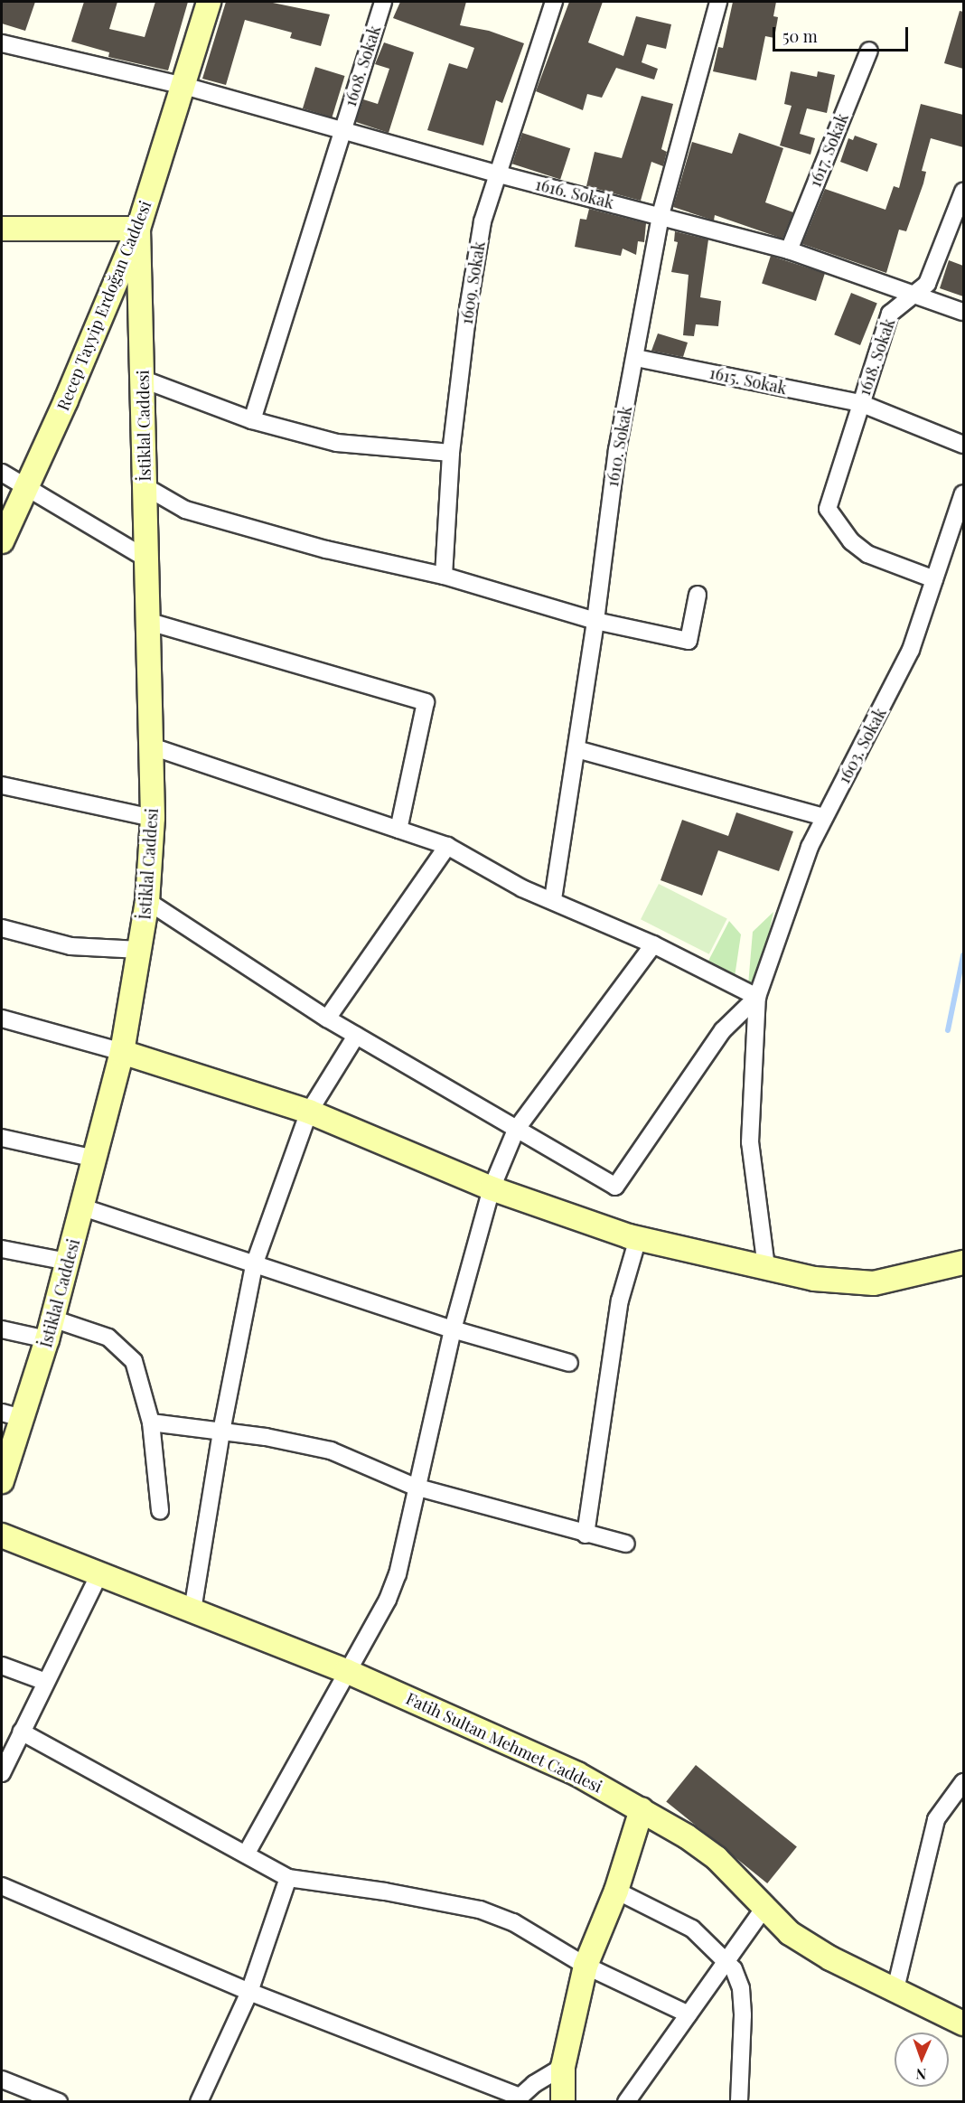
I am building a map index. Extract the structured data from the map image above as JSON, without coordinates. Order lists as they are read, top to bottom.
{
  "streets": {
    "street": [
      "1608. Sokak",
      "1617. Sokak",
      "1616. Sokak",
      "1609. Sokak",
      "Recep Tayyip Erdoğan Caddesi",
      "1618. Sokak",
      "1615. Sokak",
      "İstiklal Caddesi",
      "1610. Sokak",
      "1603. Sokak",
      "Fatih Sultan Mehmet Caddesi"
    ]
  },
  "crossings": [
    ["1608. Sokak", "1616. Sokak"],
    ["1617. Sokak", "1616. Sokak"],
    ["1616. Sokak", "1609. Sokak"],
    ["1616. Sokak", "Recep Tayyip Erdoğan Caddesi"],
    ["1616. Sokak", "1618. Sokak"],
    ["1616. Sokak", "1610. Sokak"],
    ["Recep Tayyip Erdoğan Caddesi", "İstiklal Caddesi"],
    ["1618. Sokak", "1615. Sokak"],
    ["1618. Sokak", "1603. Sokak"],
    ["1615. Sokak", "1610. Sokak"]
  ],
  "scale_bar": "50 m",
  "north": "bottom"
}
